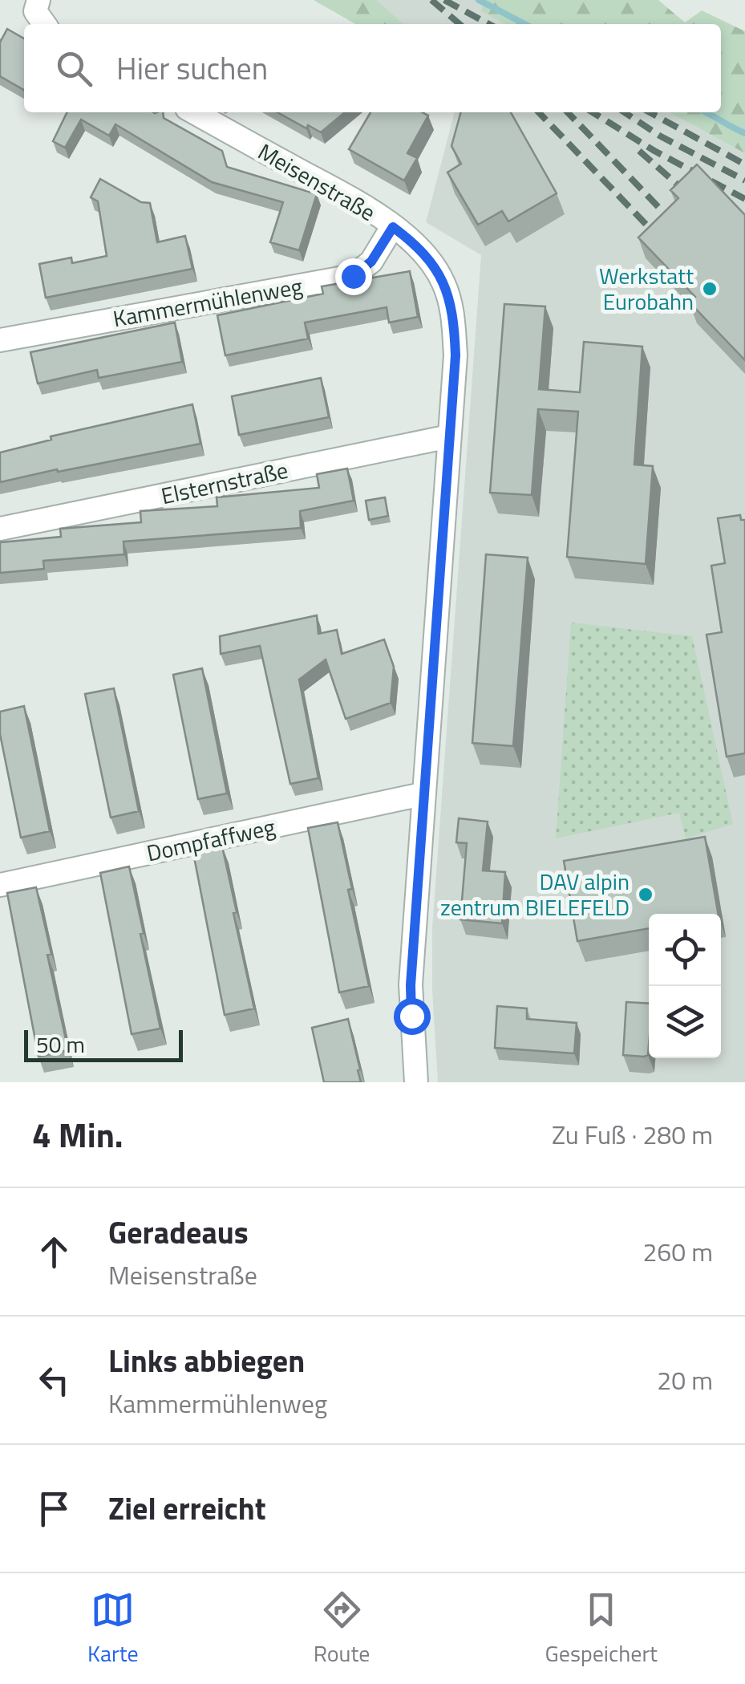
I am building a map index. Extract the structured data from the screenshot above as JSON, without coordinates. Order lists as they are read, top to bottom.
{
  "streets": {
    "street": [
      "Meisenstraße",
      "Kammermühlenweg",
      "Elsternstraße",
      "Dompfaffweg"
    ]
  },
  "crossings": [
    ["Meisenstraße", "Kammermühlenweg"],
    ["Meisenstraße", "Elsternstraße"],
    ["Meisenstraße", "Dompfaffweg"]
  ],
  "places": ["Werkstatt Eurobahn", "DAV alpin zentrum BIELEFELD"],
  "scale_bar": "50 m",
  "page": {
    "search": "Hier suchen",
    "scale": "50 m",
    "heading": ["4 Min.", "Zu Fuß · 280 m"],
    "list": [
      ["Geradeaus", "Meisenstraße", "260 m"],
      ["Links abbiegen", "Kammermühlenweg", "20 m"],
      "Ziel erreicht"
    ],
    "nav": ["Karte", "Route", "Gespeichert"]
  }
}
